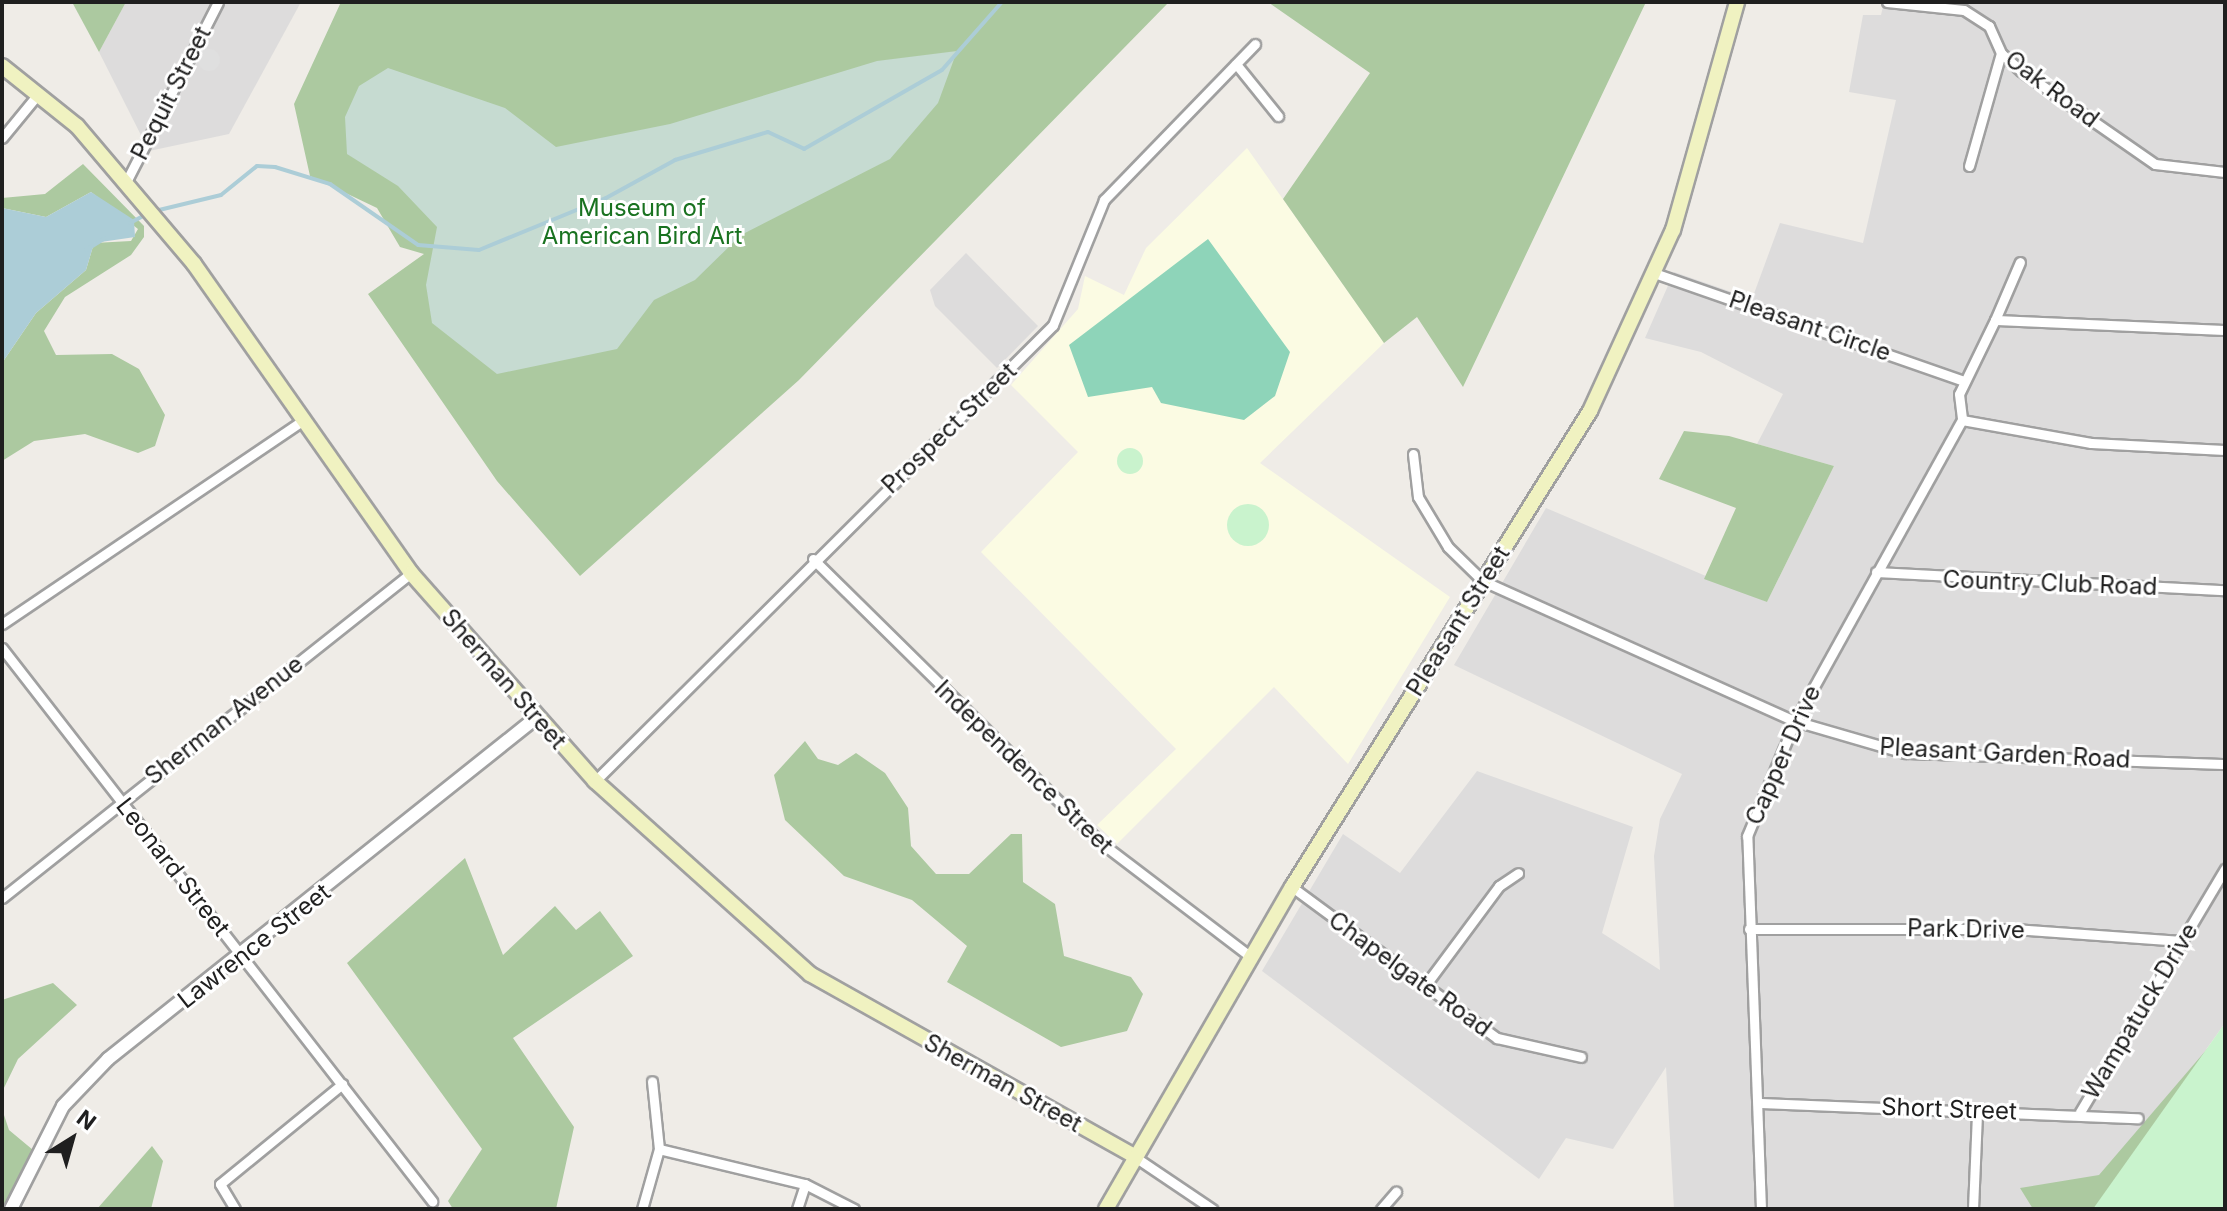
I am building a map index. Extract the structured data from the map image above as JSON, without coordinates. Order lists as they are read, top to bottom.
{
  "streets": {
    "main road": ["Pleasant Street", "Sherman Street"],
    "street": [
      "Oak Road",
      "Pequit Street",
      "Pleasant Circle",
      "Prospect Street",
      "Country Club Road",
      "Sherman Avenue",
      "Pleasant Garden Road",
      "Capper Drive",
      "Independence Street",
      "Leonard Street",
      "Park Drive",
      "Lawrence Street",
      "Chapelgate Road",
      "Wampatuck Drive",
      "Short Street"
    ]
  },
  "crossings": [
    ["Pequit Street", "Sherman Street"],
    ["Pleasant Circle", "Pleasant Street"],
    ["Prospect Street", "Sherman Street"],
    ["Prospect Street", "Independence Street"],
    ["Country Club Road", "Capper Drive"],
    ["Pleasant Street", "Sherman Street"],
    ["Pleasant Street", "Pleasant Garden Road"],
    ["Pleasant Street", "Independence Street"],
    ["Pleasant Street", "Chapelgate Road"],
    ["Sherman Street", "Sherman Avenue"],
    ["Sherman Street", "Lawrence Street"],
    ["Sherman Avenue", "Leonard Street"],
    ["Pleasant Garden Road", "Capper Drive"],
    ["Capper Drive", "Park Drive"],
    ["Capper Drive", "Short Street"],
    ["Leonard Street", "Lawrence Street"],
    ["Park Drive", "Wampatuck Drive"],
    ["Wampatuck Drive", "Short Street"]
  ],
  "parks": ["Museum of American Bird Art"],
  "north": "top right"
}
